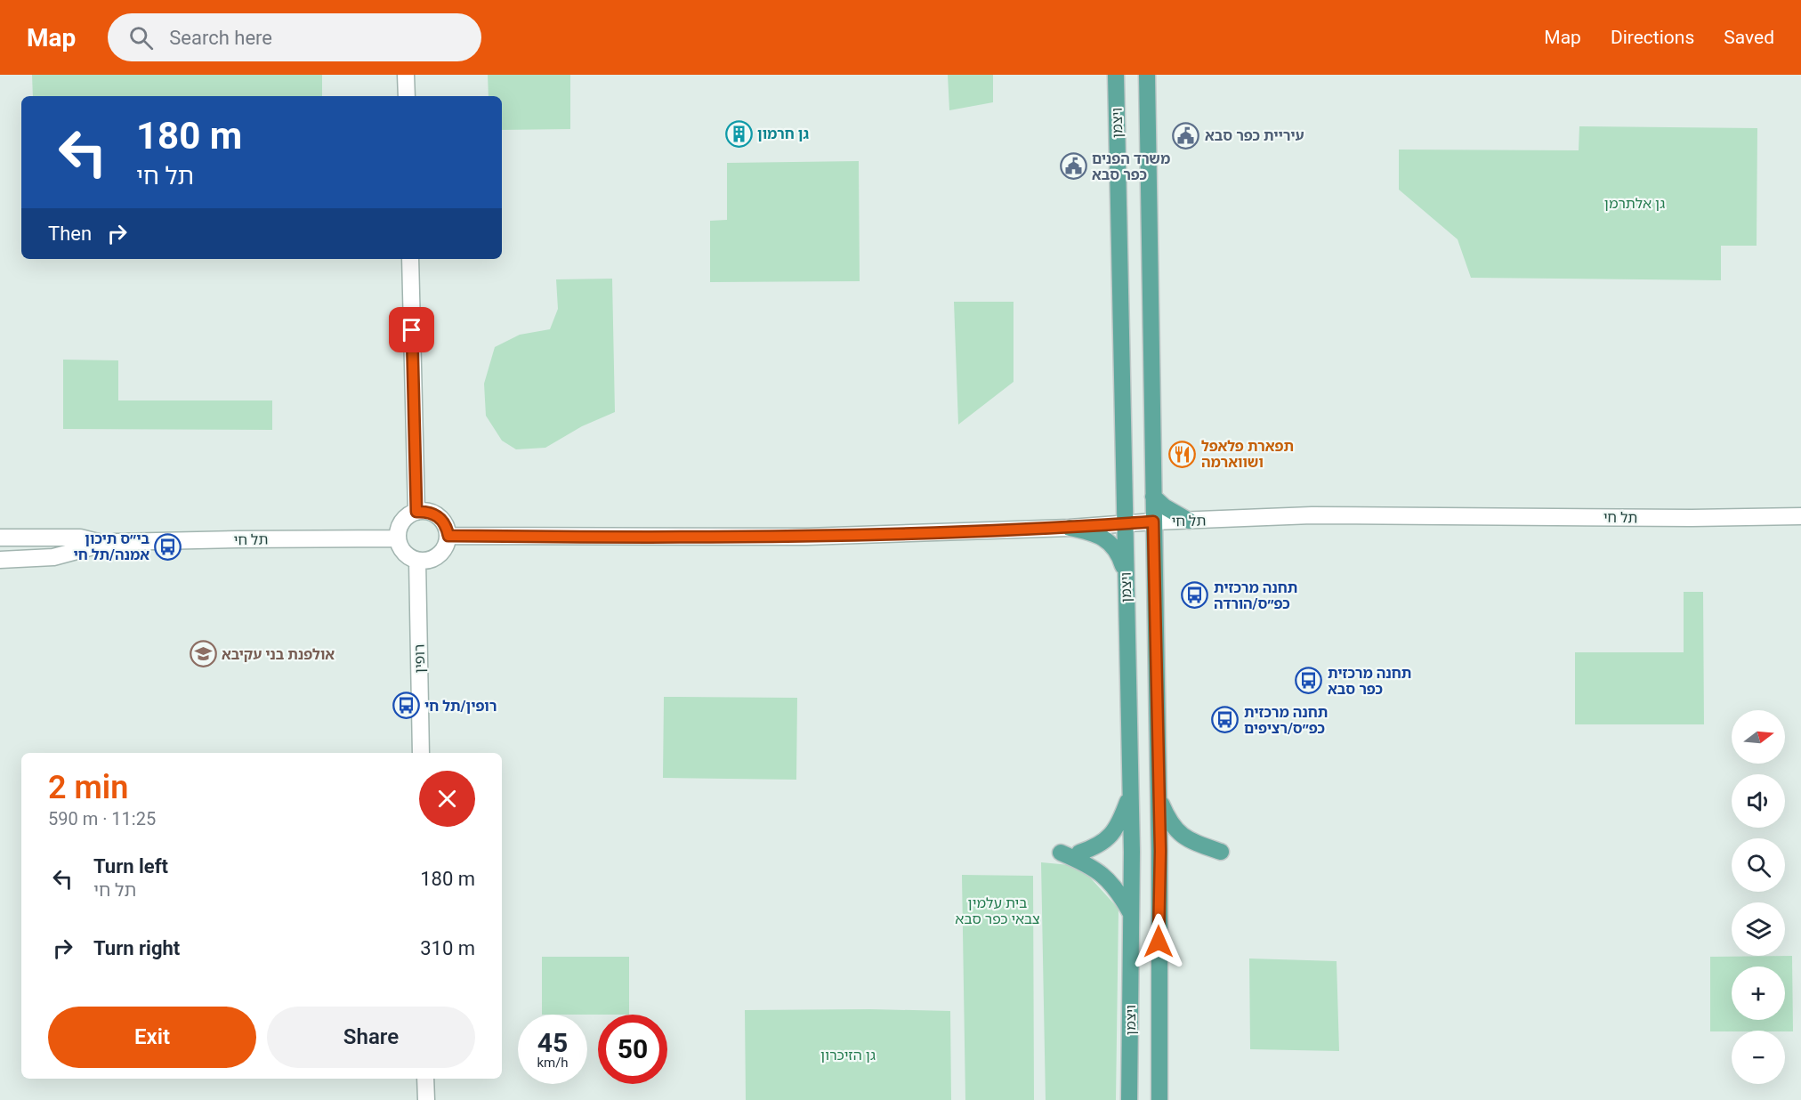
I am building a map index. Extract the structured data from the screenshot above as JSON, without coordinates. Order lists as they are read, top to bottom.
{
  "streets": {
    "main road": ["ויצמן"],
    "street": ["תל חי", "רופין"]
  },
  "crossings": [
    ["ויצמן", "תל חי"],
    ["תל חי", "רופין"]
  ],
  "parks": ["גן אלתרמן", "בית עלמין צבאי כפר סבא", "גן הזיכרון"],
  "places": {
    "building": ["גן חרמון"],
    "public building": ["עיריית כפר סבא", "משרד הפנים כפר סבא"],
    "restaurant": ["תפארת פלאפל ושווארמה"],
    "bus stop": [
      "בי״ס תיכון אמנה/תל חי",
      "תחנה מרכזית כפ״ס/הורדה",
      "תחנה מרכזית כפר סבא",
      "רופין/תל חי",
      "תחנה מרכזית כפ״ס/רציפים"
    ],
    "school or university": ["אולפנת בני עקיבא"]
  },
  "north": "right",
  "page": {
    "header": "Map",
    "search": "Search here",
    "nav": ["Map", "Directions", "Saved"],
    "turn": ["180 m", "תל חי"],
    "then": "Then",
    "map_buttons": ["+", "−"],
    "heading": ["2 min", "590 m · 11:25"],
    "list": [
      {
        "name": "Turn left",
        "note": "תל חי",
        "value": "180 m"
      },
      {
        "name": "Turn right",
        "value": "310 m"
      }
    ],
    "buttons": ["Exit", "Share"],
    "speed": "45 km/h",
    "limit": "50"
  }
}
